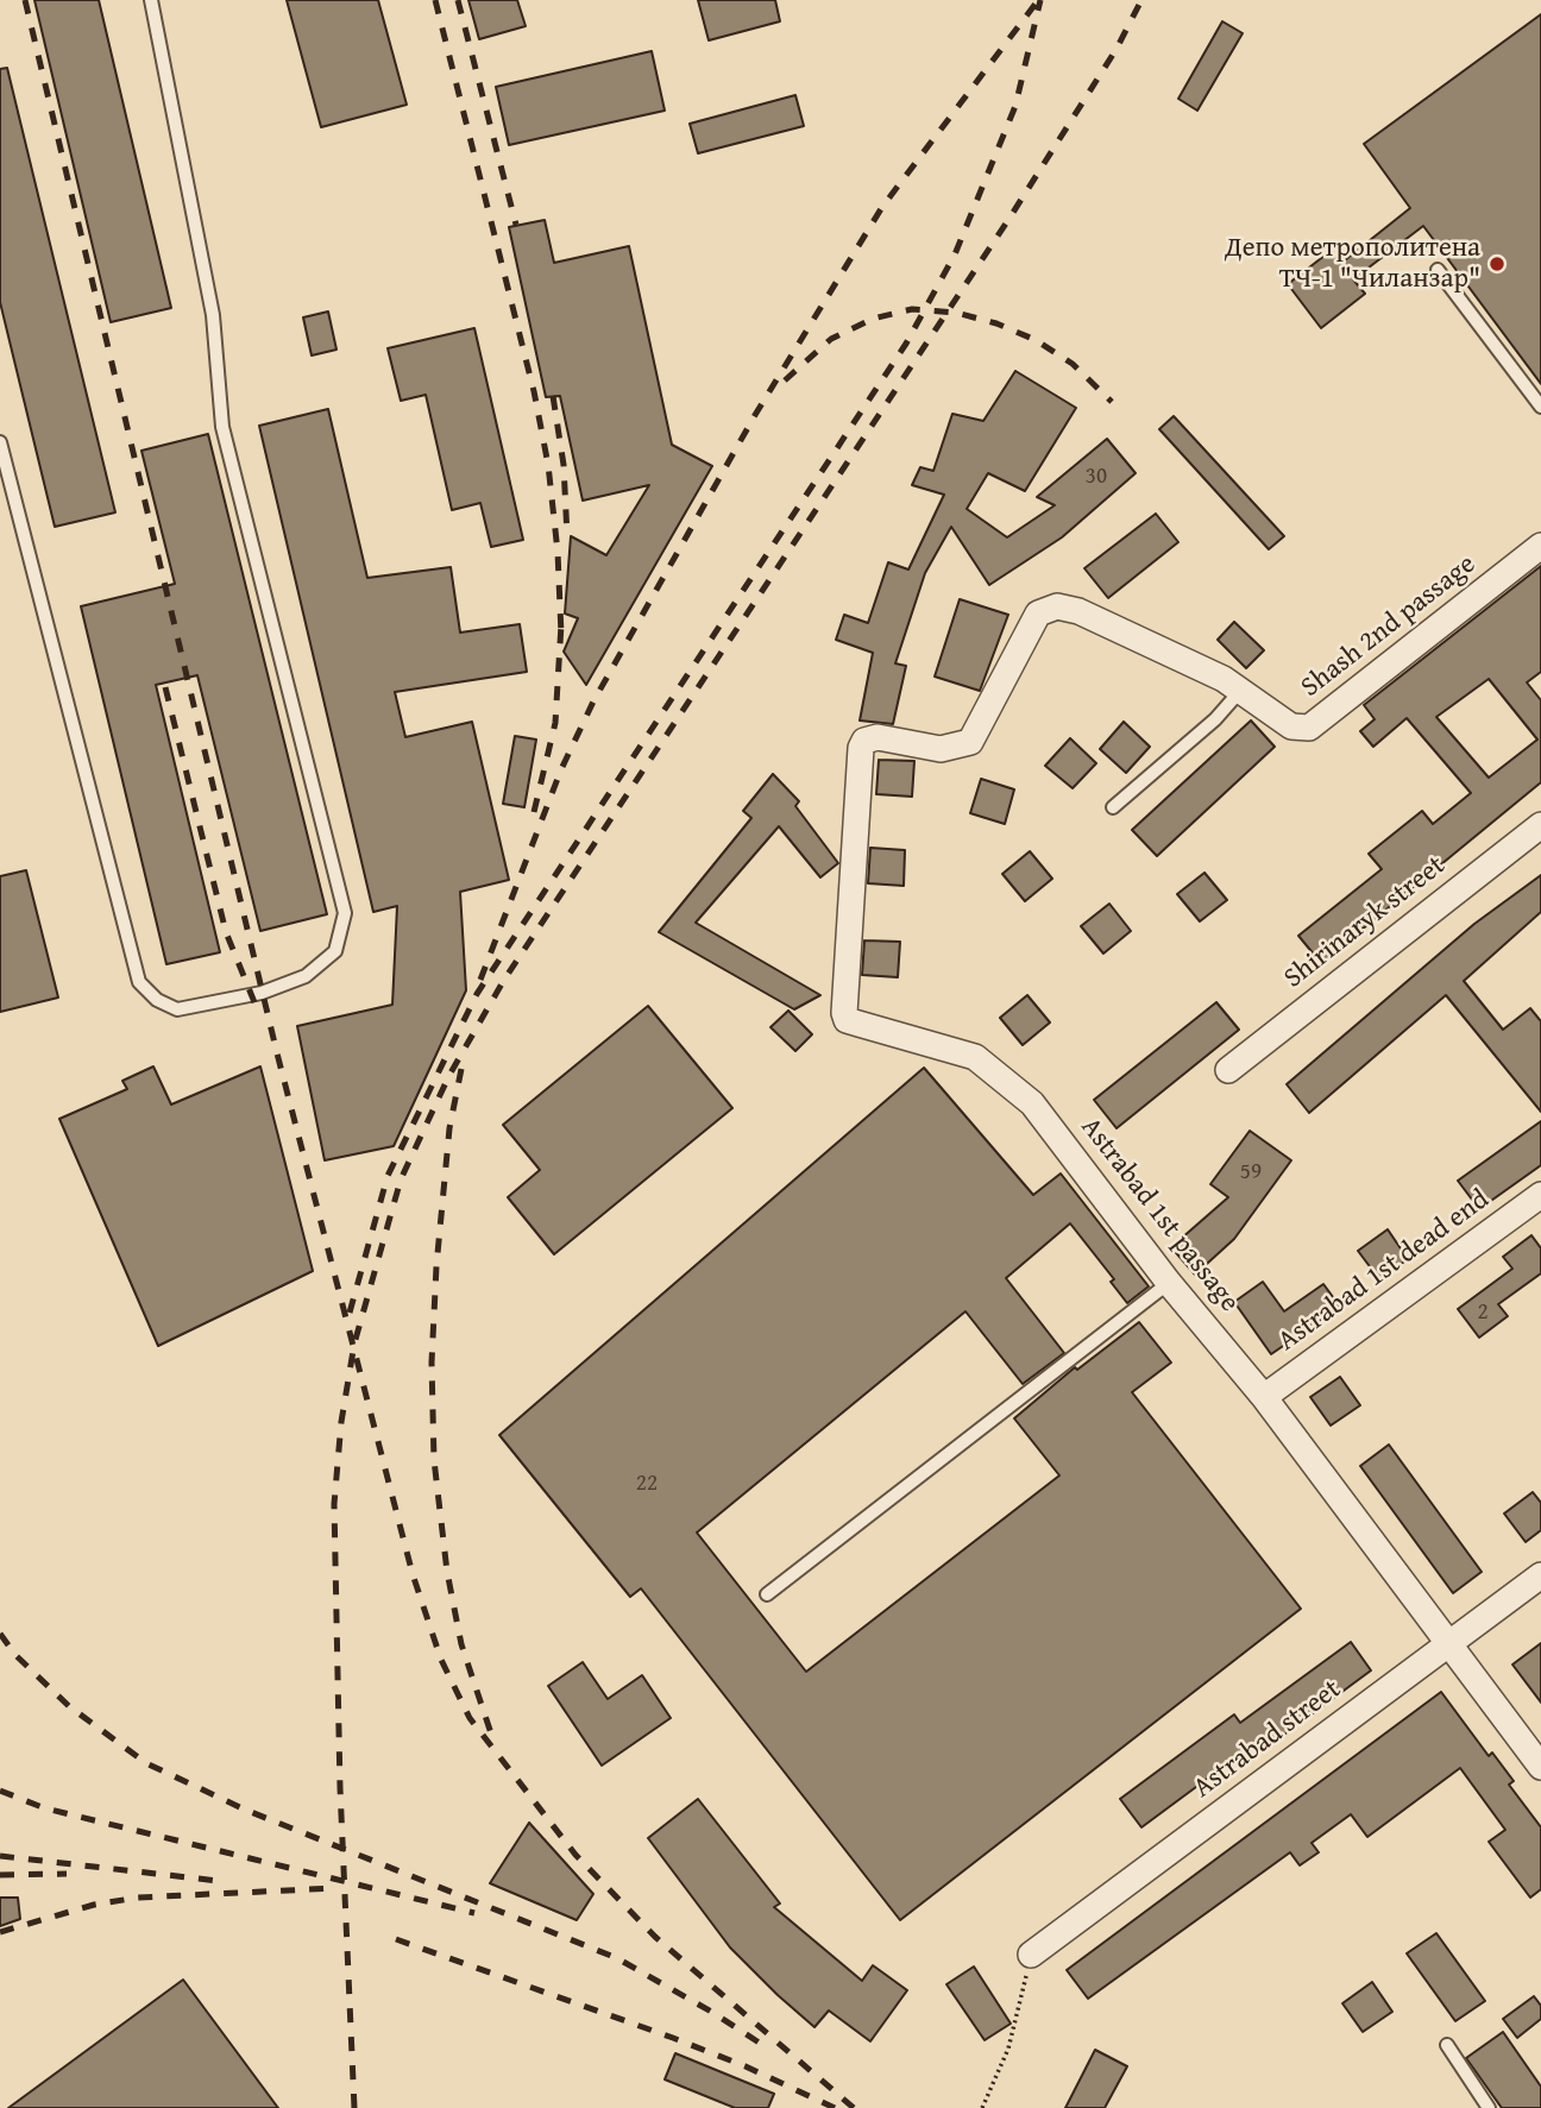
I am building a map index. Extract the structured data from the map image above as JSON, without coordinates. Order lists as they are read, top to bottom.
{
  "streets": {
    "street": [
      "Shash 2nd passage",
      "Shirinaryk street",
      "Astrabad 1st passage",
      "Astrabad 1st dead end",
      "Astrabad street"
    ]
  },
  "crossings": [
    ["Shash 2nd passage", "Astrabad 1st passage"],
    ["Astrabad 1st passage", "Astrabad 1st dead end"],
    ["Astrabad 1st passage", "Astrabad street"]
  ],
  "places": ["Депо метрополитена ТЧ-1 \"Чиланзар\""],
  "house_numbers": [
    "30",
    "59",
    "2",
    "22"
  ]
}
